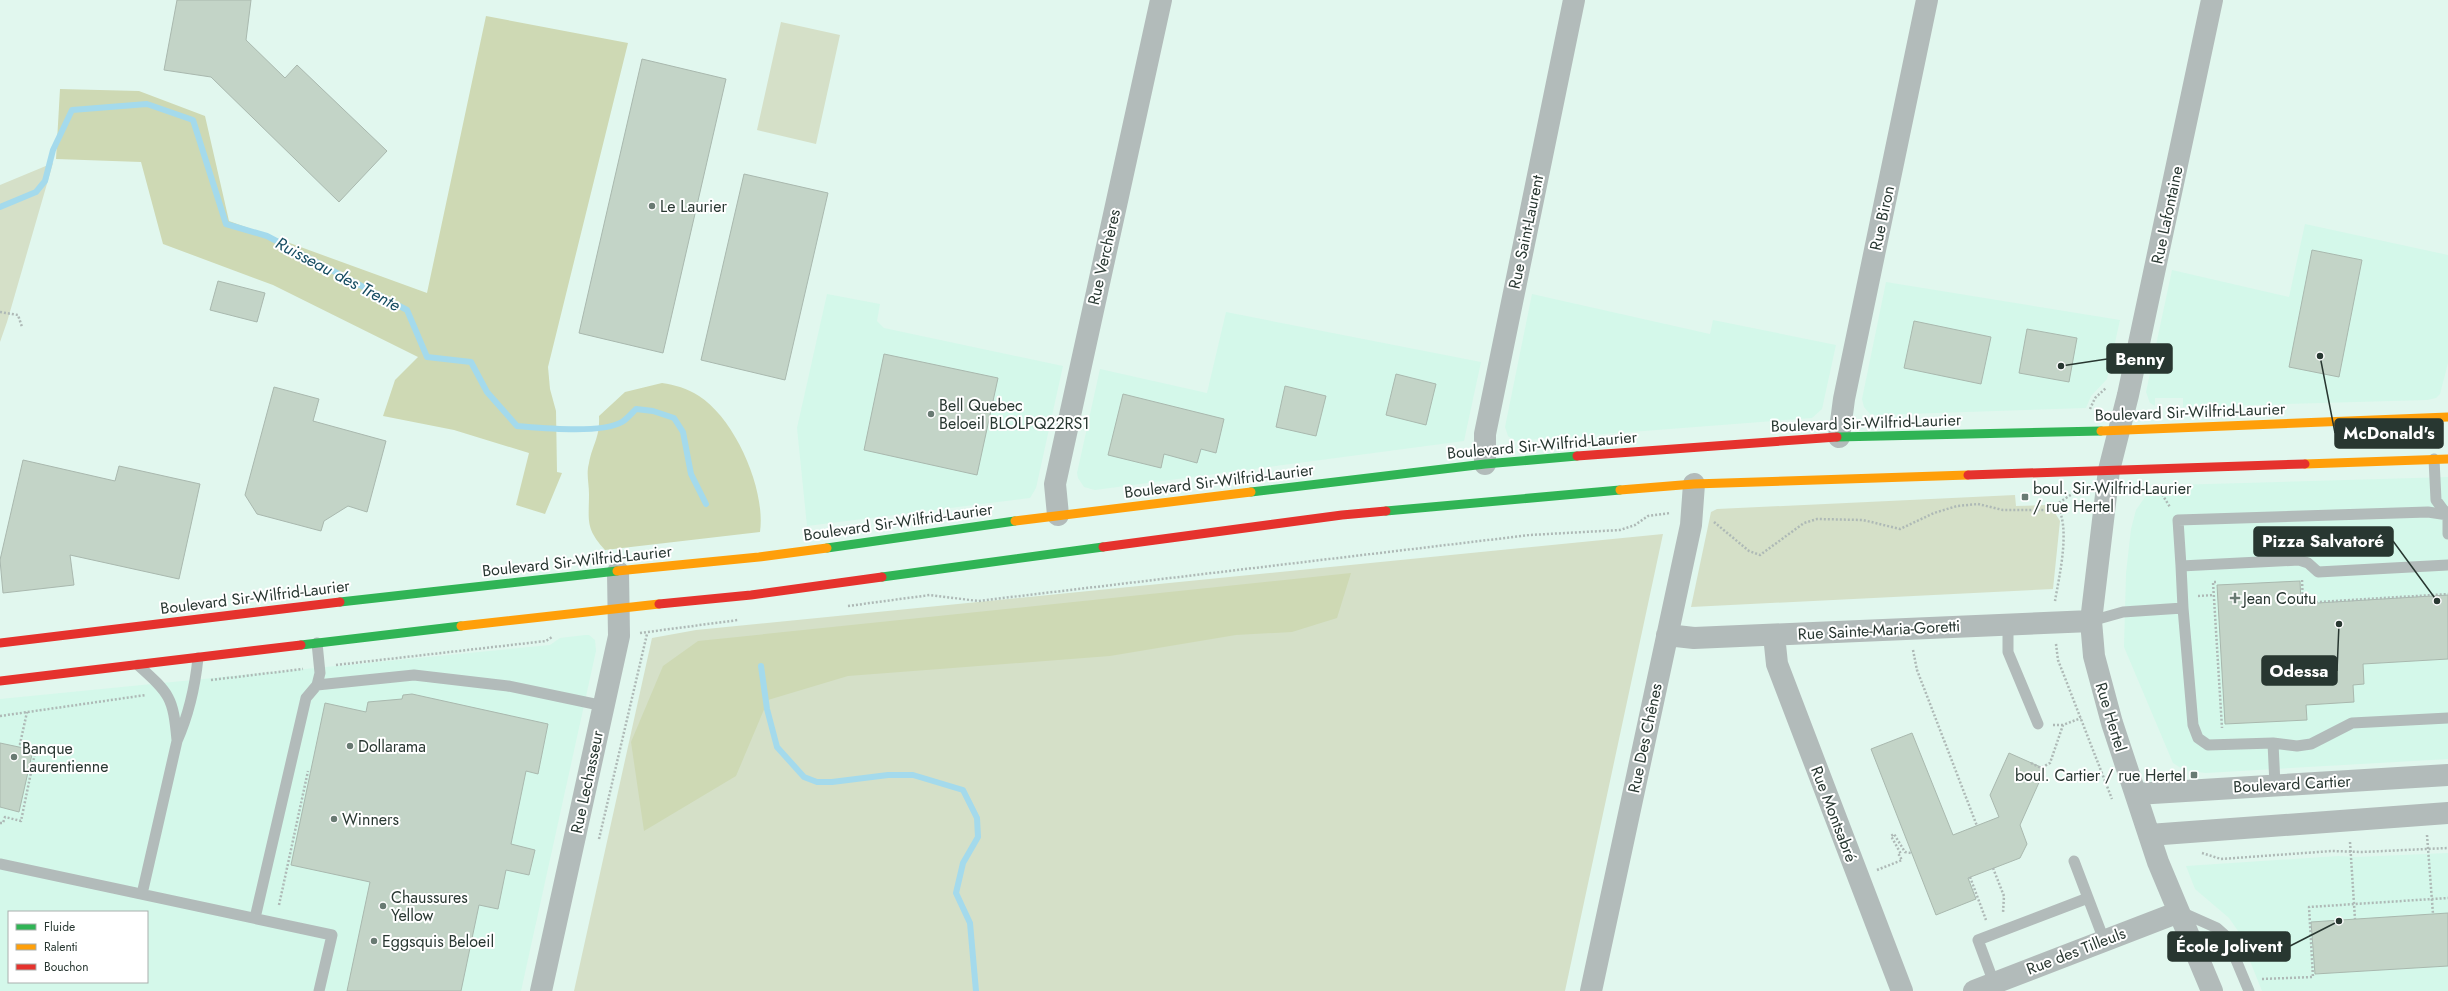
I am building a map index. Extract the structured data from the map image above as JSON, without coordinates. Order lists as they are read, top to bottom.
{
  "streets": {
    "main road": ["Boulevard Sir-Wilfrid-Laurier"],
    "street": [
      "Rue Lafontaine",
      "Rue Biron",
      "Rue Saint-Laurent",
      "Rue Verchères",
      "Rue Sainte-Maria-Goretti",
      "Rue Hertel",
      "Rue Des Chênes",
      "Rue Lechasseur",
      "Boulevard Cartier",
      "Rue Montsabré",
      "Rue des Tilleuls"
    ]
  },
  "crossings": [
    ["Rue Lafontaine", "Boulevard Sir-Wilfrid-Laurier"],
    ["Rue Lafontaine", "Rue Hertel"],
    ["Rue Biron", "Boulevard Sir-Wilfrid-Laurier"],
    ["Rue Saint-Laurent", "Boulevard Sir-Wilfrid-Laurier"],
    ["Rue Verchères", "Boulevard Sir-Wilfrid-Laurier"],
    ["Boulevard Sir-Wilfrid-Laurier", "Rue Hertel"],
    ["Boulevard Sir-Wilfrid-Laurier", "Rue Lechasseur"],
    ["Rue Sainte-Maria-Goretti", "Rue Hertel"],
    ["Rue Sainte-Maria-Goretti", "Rue Des Chênes"],
    ["Rue Sainte-Maria-Goretti", "Rue Montsabré"],
    ["Rue Hertel", "Boulevard Cartier"],
    ["Rue Hertel", "Rue des Tilleuls"]
  ],
  "water": ["Ruisseau des Trente"],
  "places": {
    "other": [
      "Le Laurier",
      "McDonald's",
      "Benny",
      "Bell Quebec Beloeil BLOLPQ22RS1",
      "Pizza Salvatoré",
      "Odessa",
      "Dollarama",
      "Banque Laurentienne",
      "Winners",
      "Chaussures Yellow",
      "École Jolivent",
      "Eggsquis Beloeil"
    ],
    "transit": ["boul. Sir-Wilfrid-Laurier / rue Hertel", "boul. Cartier / rue Hertel"],
    "health": ["Jean Coutu"]
  },
  "legend": ["Fluide", "Ralenti", "Bouchon"]
}
